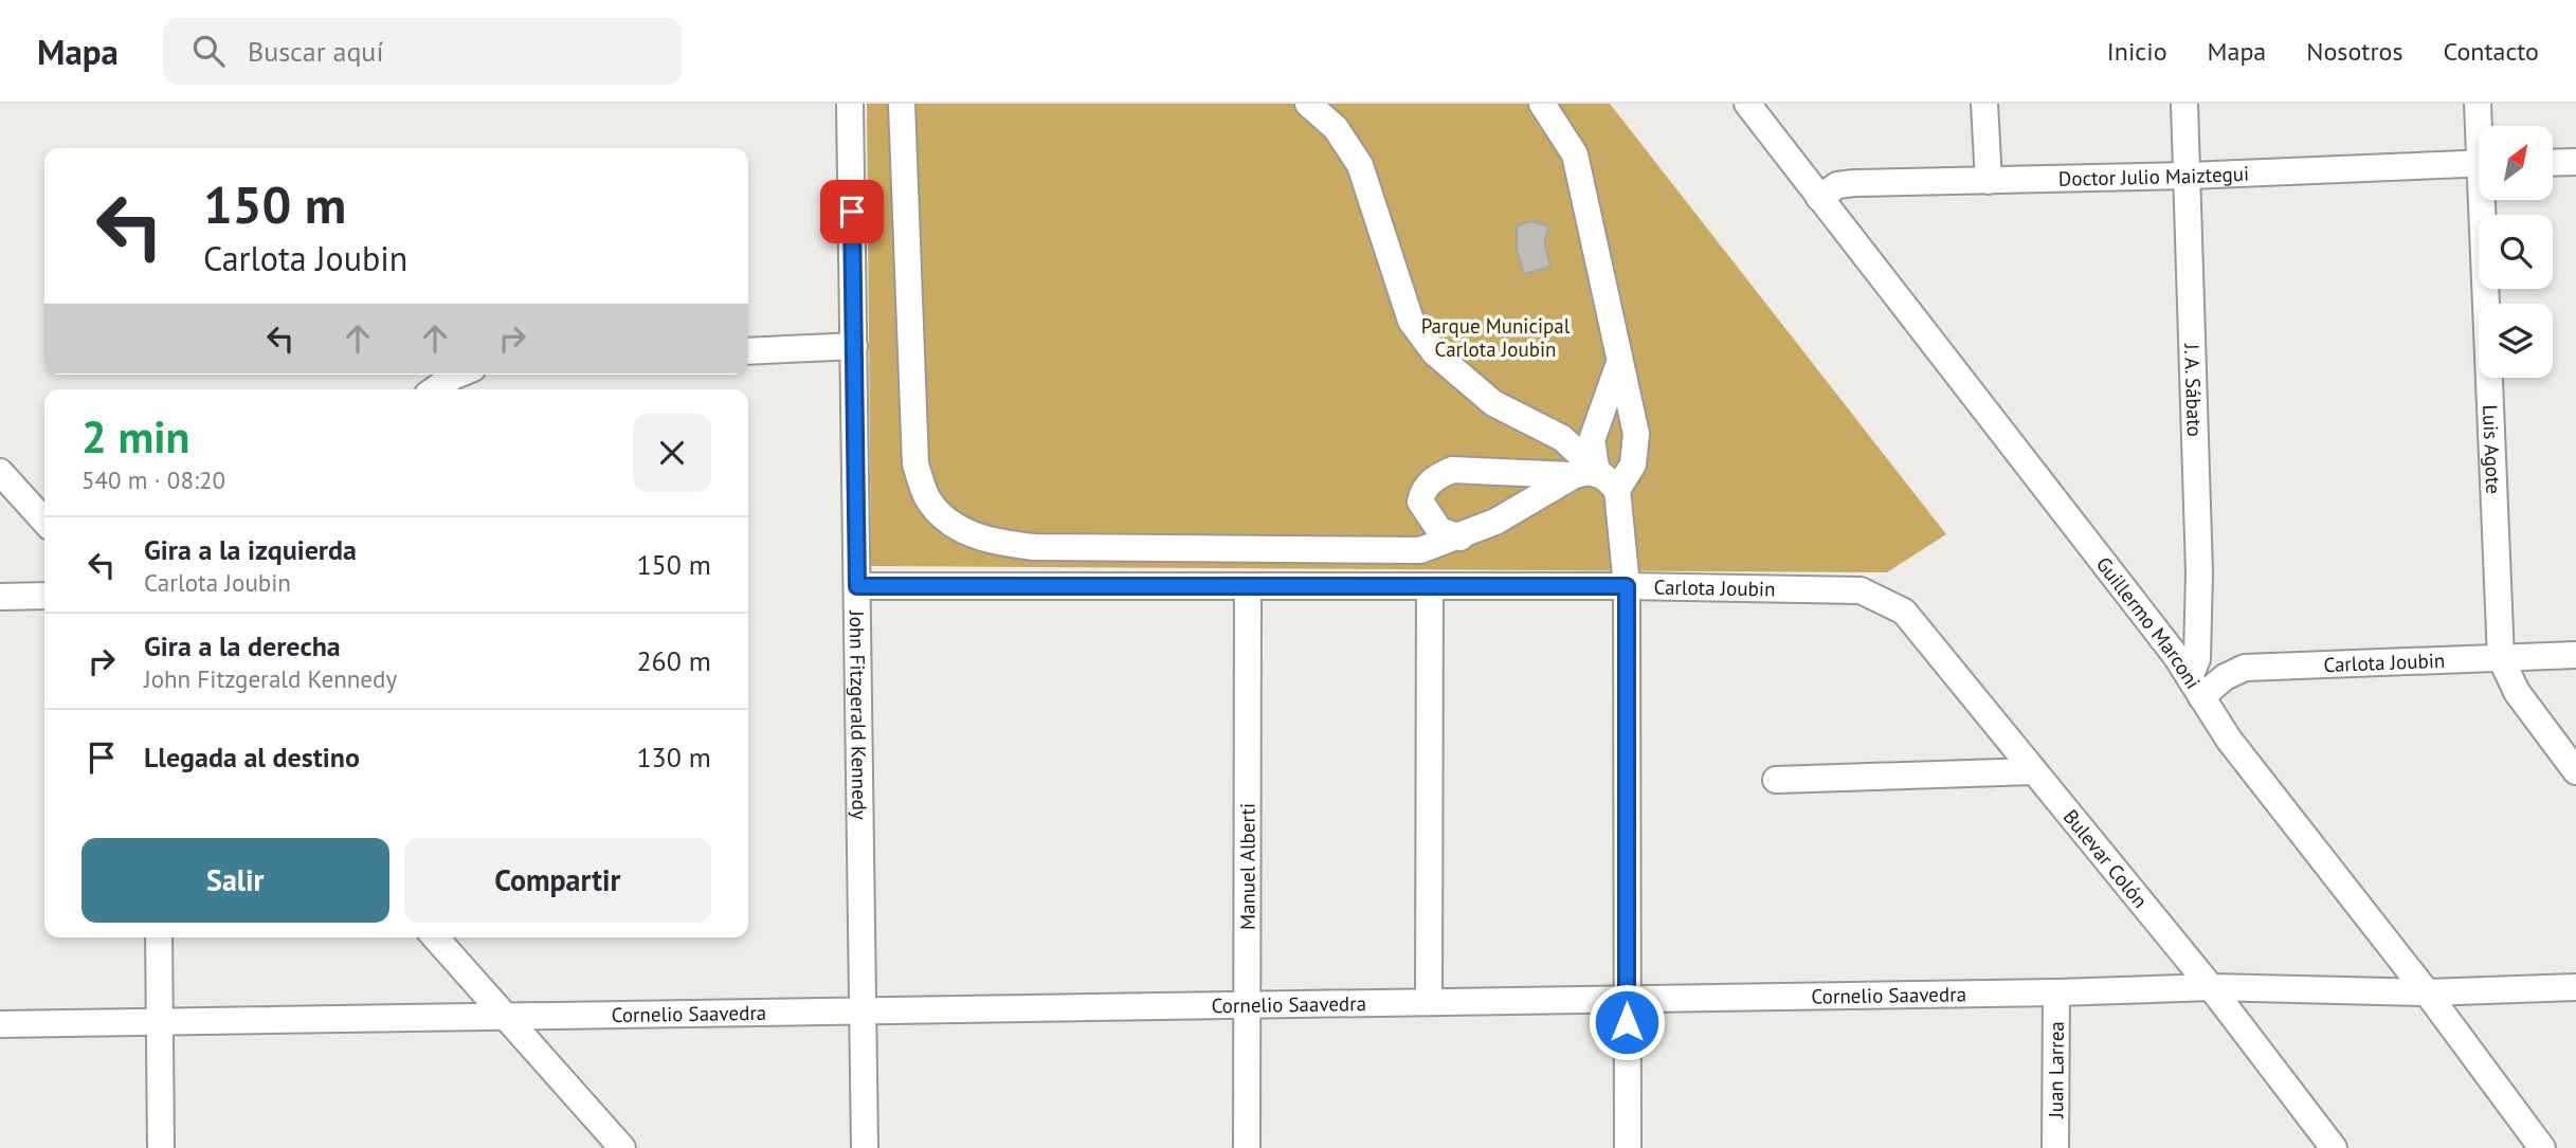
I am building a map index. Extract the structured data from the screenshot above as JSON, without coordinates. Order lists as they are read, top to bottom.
{
  "streets": {
    "street": [
      "Doctor Julio Maiztegui",
      "J. A. Sábato",
      "Luis Agote",
      "Carlota Joubin",
      "Guillermo Marconi",
      "John Fitzgerald Kennedy",
      "Bulevar Colón",
      "Manuel Alberti",
      "Cornelio Saavedra",
      "Juan Larrea"
    ]
  },
  "crossings": [
    ["Doctor Julio Maiztegui", "J. A. Sábato"],
    ["Doctor Julio Maiztegui", "Guillermo Marconi"],
    ["J. A. Sábato", "Carlota Joubin"],
    ["J. A. Sábato", "Guillermo Marconi"],
    ["Luis Agote", "Carlota Joubin"],
    ["Carlota Joubin", "Guillermo Marconi"],
    ["Carlota Joubin", "John Fitzgerald Kennedy"],
    ["Carlota Joubin", "Bulevar Colón"],
    ["Carlota Joubin", "Manuel Alberti"],
    ["Guillermo Marconi", "Cornelio Saavedra"],
    ["John Fitzgerald Kennedy", "Cornelio Saavedra"],
    ["Bulevar Colón", "Cornelio Saavedra"],
    ["Manuel Alberti", "Cornelio Saavedra"],
    ["Cornelio Saavedra", "Juan Larrea"]
  ],
  "parks": ["Parque Municipal Carlota Joubin"],
  "north": "top right",
  "page": {
    "header": "Mapa",
    "search": "Buscar aquí",
    "nav": [
      "Inicio",
      "Mapa",
      "Nosotros",
      "Contacto"
    ],
    "turn": ["150 m", "Carlota Joubin"],
    "heading": ["2 min", "540 m · 08:20"],
    "list": [
      {
        "name": "Gira a la izquierda",
        "note": "Carlota Joubin",
        "value": "150 m"
      },
      {
        "name": "Gira a la derecha",
        "note": "John Fitzgerald Kennedy",
        "value": "260 m"
      },
      {
        "name": "Llegada al destino",
        "value": "130 m"
      }
    ],
    "buttons": ["Salir", "Compartir"]
  }
}
